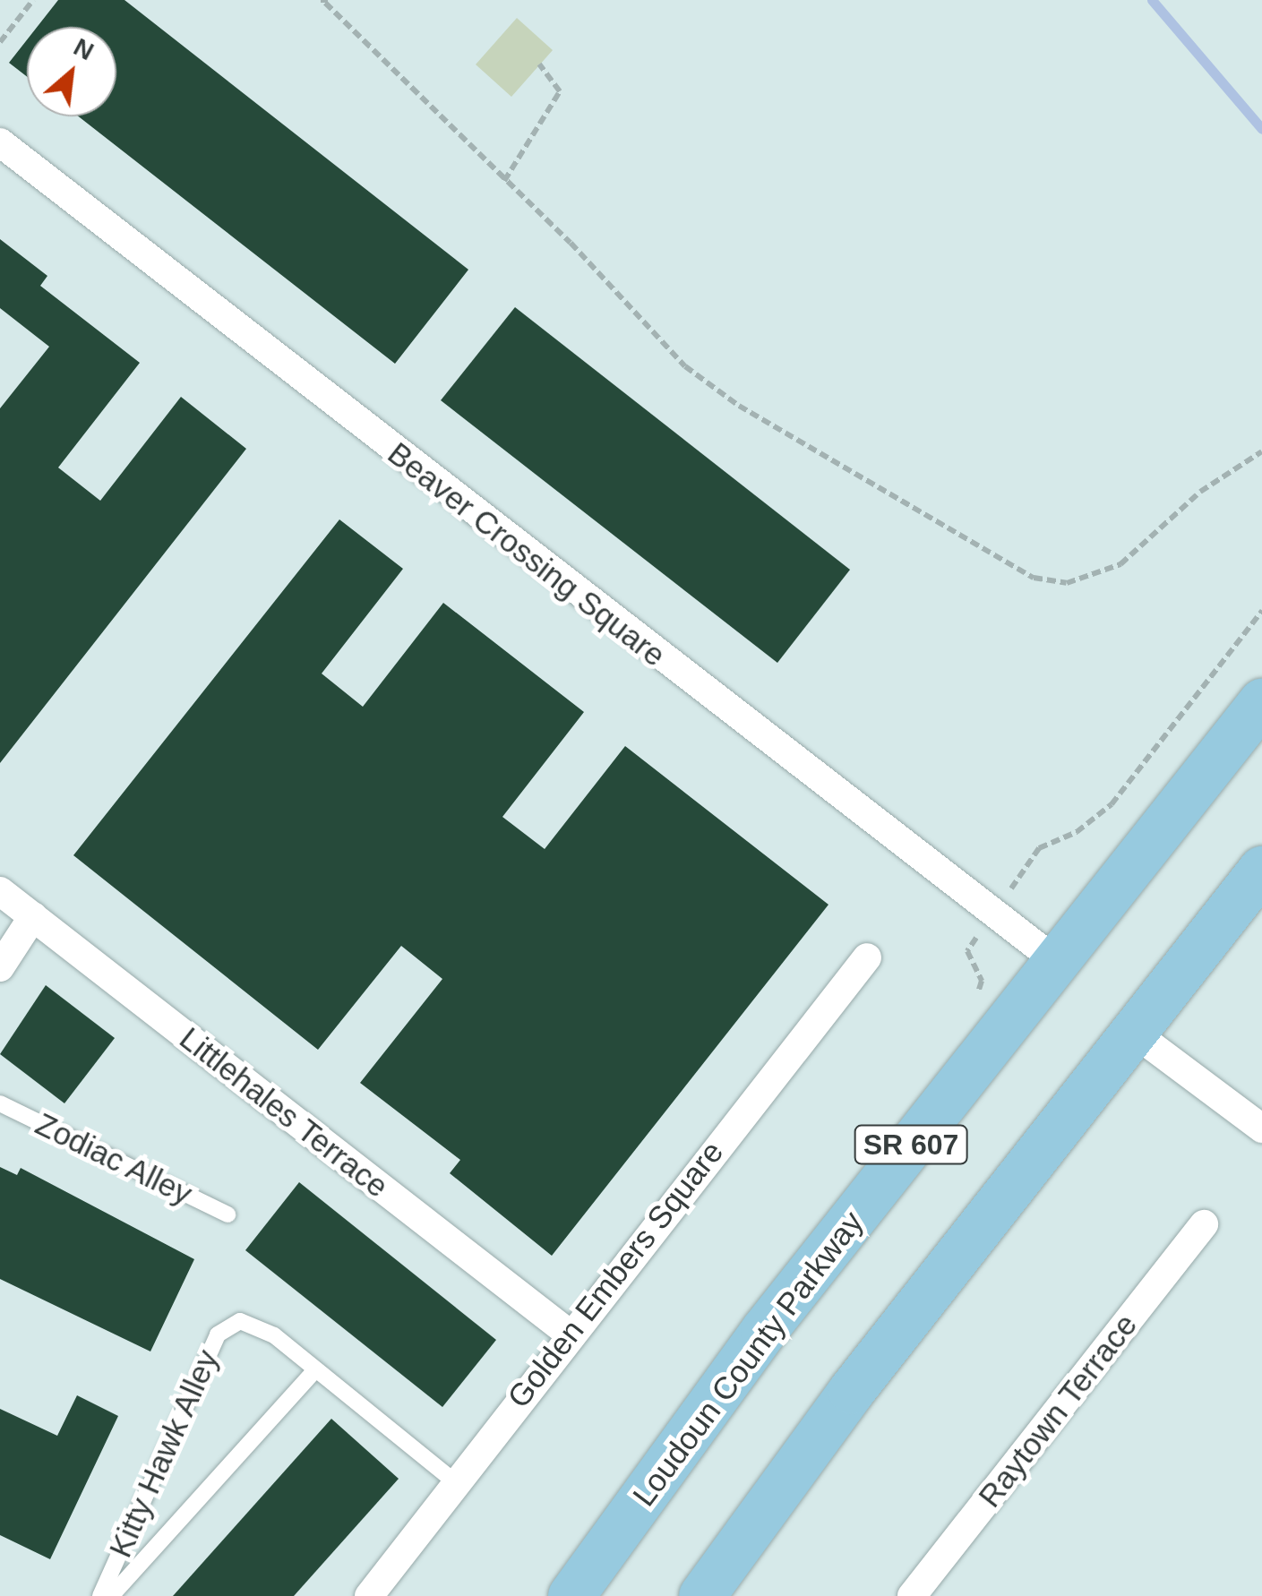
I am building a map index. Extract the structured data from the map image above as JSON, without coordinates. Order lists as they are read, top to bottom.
{
  "streets": {
    "main road": ["SR 607", "Loudoun County Parkway"],
    "street": [
      "Beaver Crossing Square",
      "Littlehales Terrace",
      "Golden Embers Square",
      "Raytown Terrace"
    ],
    "lane": ["Zodiac Alley", "Kitty Hawk Alley"]
  },
  "crossings": [
    ["Beaver Crossing Square", "Loudoun County Parkway"],
    ["Littlehales Terrace", "Golden Embers Square"],
    ["Golden Embers Square", "Kitty Hawk Alley"]
  ],
  "north": "top right"
}
